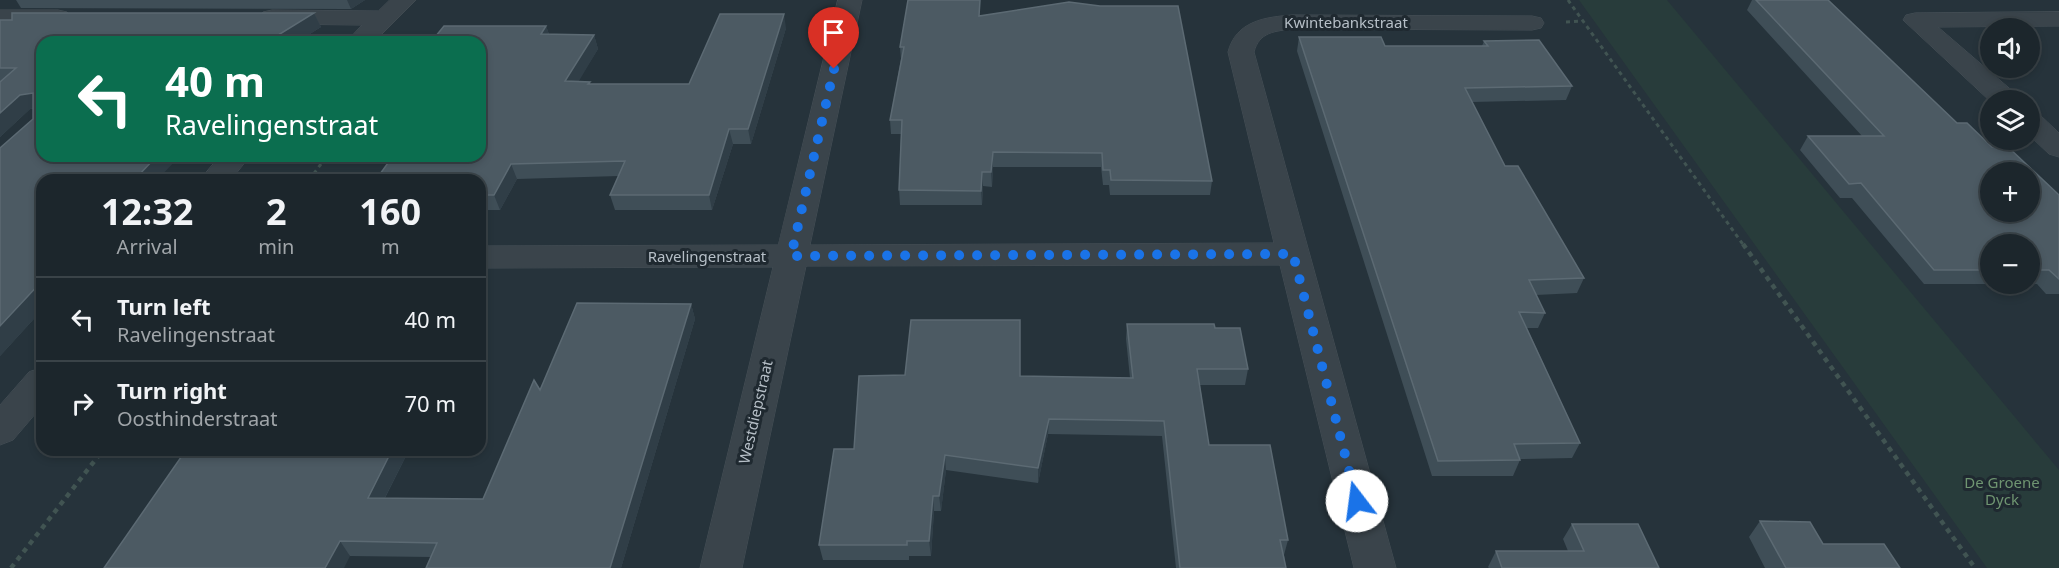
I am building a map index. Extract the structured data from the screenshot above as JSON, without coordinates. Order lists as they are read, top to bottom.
{
  "streets": {
    "street": ["Kwintebankstraat", "Ravelingenstraat", "Westdiepstraat"]
  },
  "crossings": [
    ["Kwintebankstraat", "Ravelingenstraat"],
    ["Ravelingenstraat", "Westdiepstraat"]
  ],
  "parks": ["De Groene Dyck"],
  "page": {
    "map_buttons": ["+", "−"],
    "turn": ["40 m", "Ravelingenstraat"],
    "eta": [
      "12:32",
      "Arrival",
      "2",
      "min",
      "160",
      "m"
    ],
    "list": [
      {
        "name": "Turn left",
        "note": "Ravelingenstraat",
        "value": "40 m"
      },
      {
        "name": "Turn right",
        "note": "Oosthinderstraat",
        "value": "70 m"
      }
    ]
  }
}
